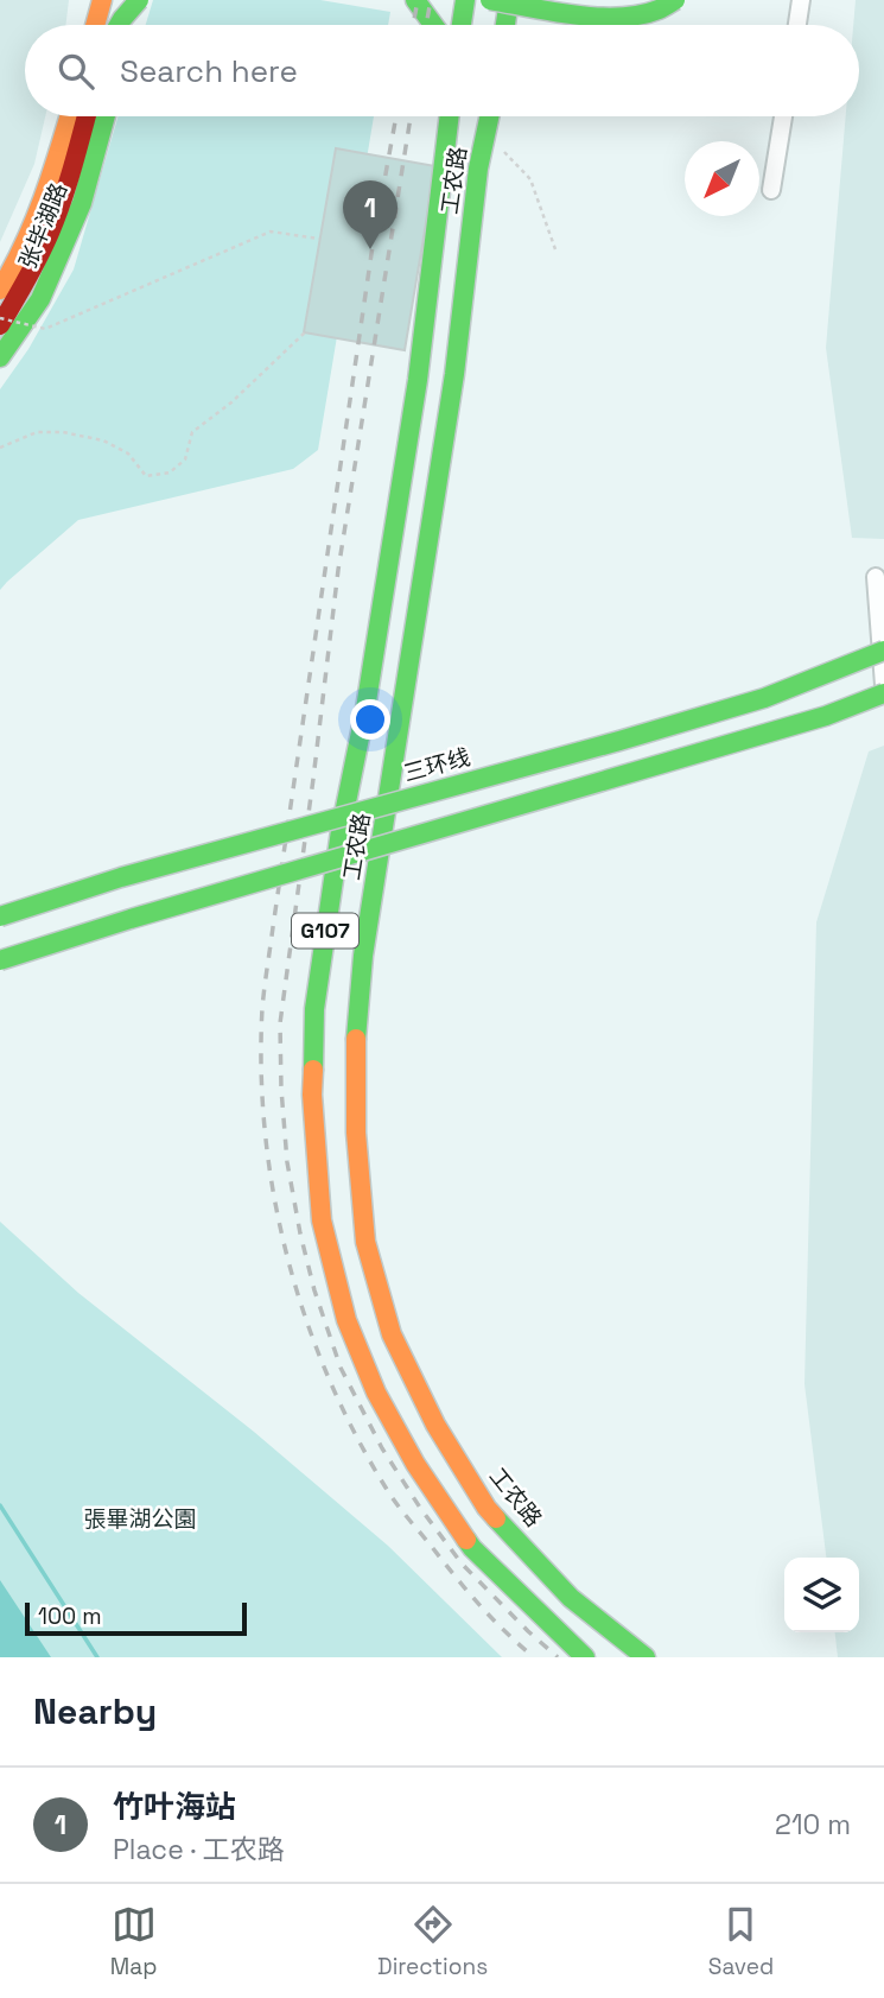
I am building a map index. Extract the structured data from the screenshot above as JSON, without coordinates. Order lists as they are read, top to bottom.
{
  "streets": {
    "main road": [
      "工农路",
      "张毕湖路",
      "三环线",
      "G107"
    ]
  },
  "parks": ["張畢湖公園"],
  "scale_bar": "100 m",
  "north": "bottom left",
  "page": {
    "search": "Search here",
    "pins": "1",
    "scale": "100 m",
    "heading": "Nearby",
    "list": [
      {
        "mark": "1",
        "name": "竹叶海站",
        "note": "Place · 工农路",
        "value": "210 m"
      }
    ],
    "nav": ["Map", "Directions", "Saved"]
  }
}
